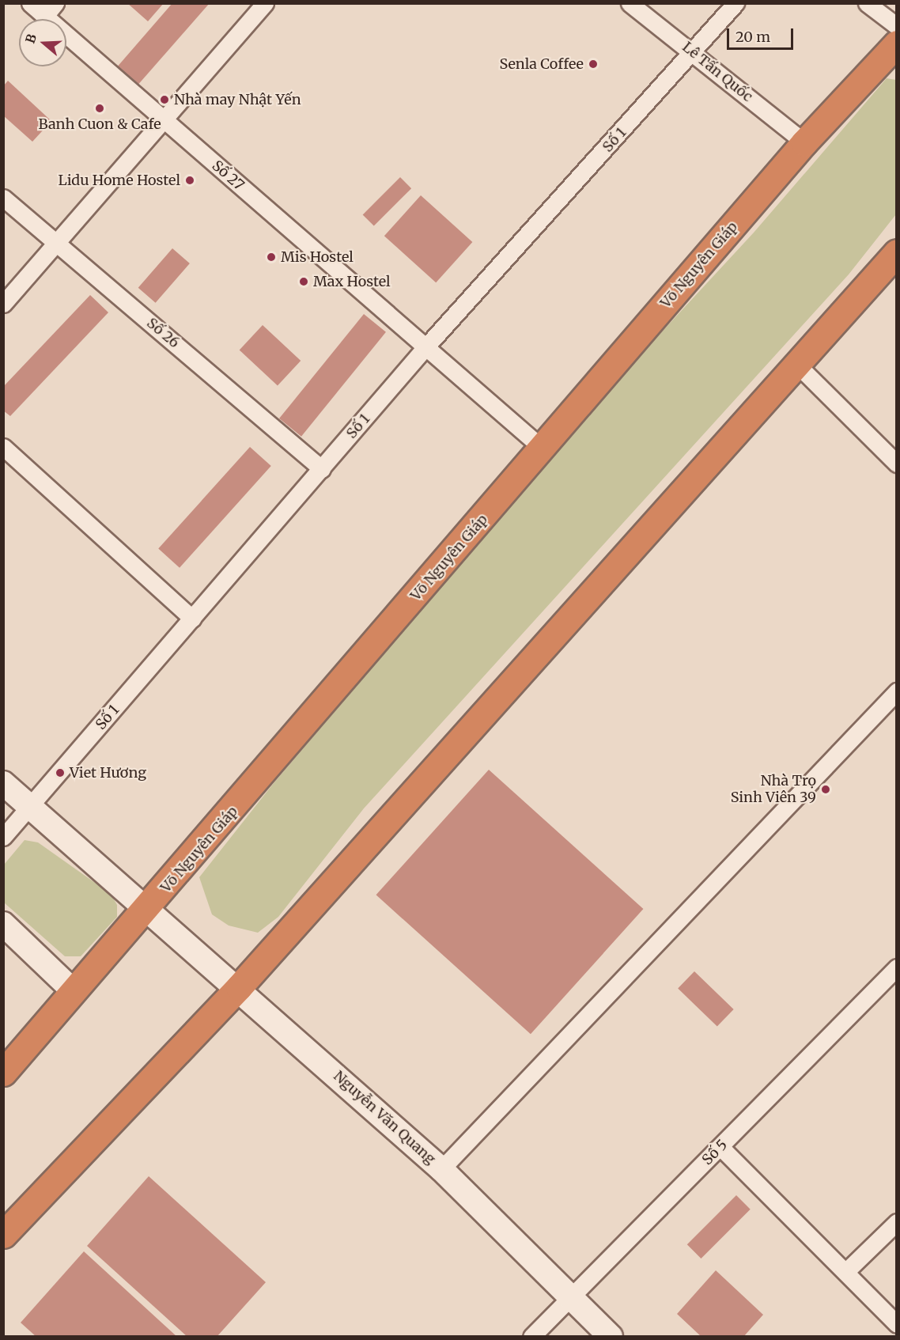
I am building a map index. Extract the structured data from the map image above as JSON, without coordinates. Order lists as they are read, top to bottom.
{
  "streets": {
    "highway": ["Võ Nguyên Giáp"],
    "street": [
      "Lê Tấn Quốc",
      "Số 1",
      "Số 27",
      "Số 26",
      "Nguyễn Văn Quang",
      "Số 5"
    ]
  },
  "crossings": [
    ["Lê Tấn Quốc", "Số 1"],
    ["Lê Tấn Quốc", "Võ Nguyên Giáp"],
    ["Số 1", "Số 27"],
    ["Số 1", "Số 26"],
    ["Số 1", "Nguyễn Văn Quang"],
    ["Số 27", "Võ Nguyên Giáp"],
    ["Võ Nguyên Giáp", "Nguyễn Văn Quang"],
    ["Nguyễn Văn Quang", "Số 5"]
  ],
  "places": [
    "Senla Coffee",
    "Nhà may Nhật Yến",
    "Banh Cuon & Cafe",
    "Lidu Home Hostel",
    "Mis Hostel",
    "Max Hostel",
    "Viet Hương",
    "Nhà Trọ Sinh Viên 39"
  ],
  "scale_bar": "20 m",
  "north": "left"
}
